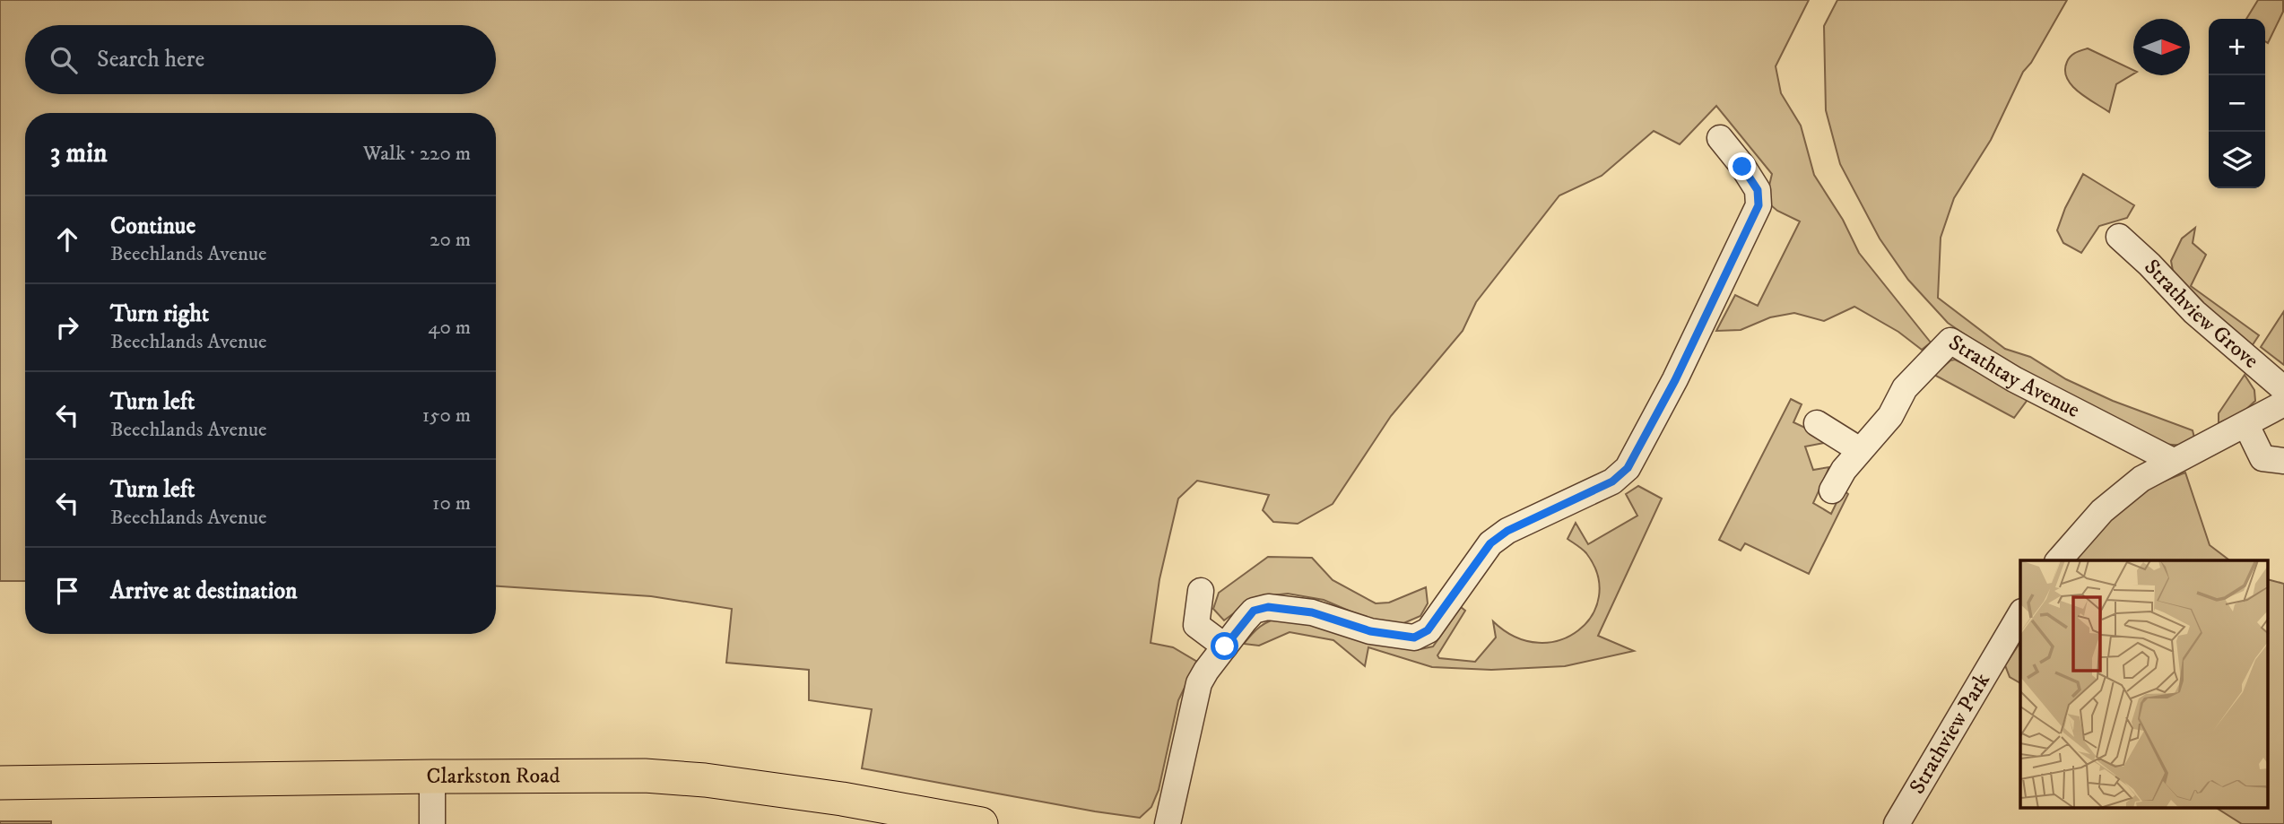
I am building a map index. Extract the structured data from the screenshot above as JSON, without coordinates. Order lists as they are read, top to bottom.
{
  "streets": {
    "main road": ["Clarkston Road"],
    "street": ["Strathview Grove", "Strathtay Avenue", "Strathview Park"]
  },
  "north": "right",
  "page": {
    "map_buttons": ["+", "−"],
    "search": "Search here",
    "heading": ["3 min", "Walk · 220 m"],
    "list": [
      ["Continue", "Beechlands Avenue", "20 m"],
      ["Turn right", "Beechlands Avenue", "40 m"],
      ["Turn left", "Beechlands Avenue", "150 m"],
      ["Turn left", "Beechlands Avenue", "10 m"],
      "Arrive at destination"
    ]
  }
}
